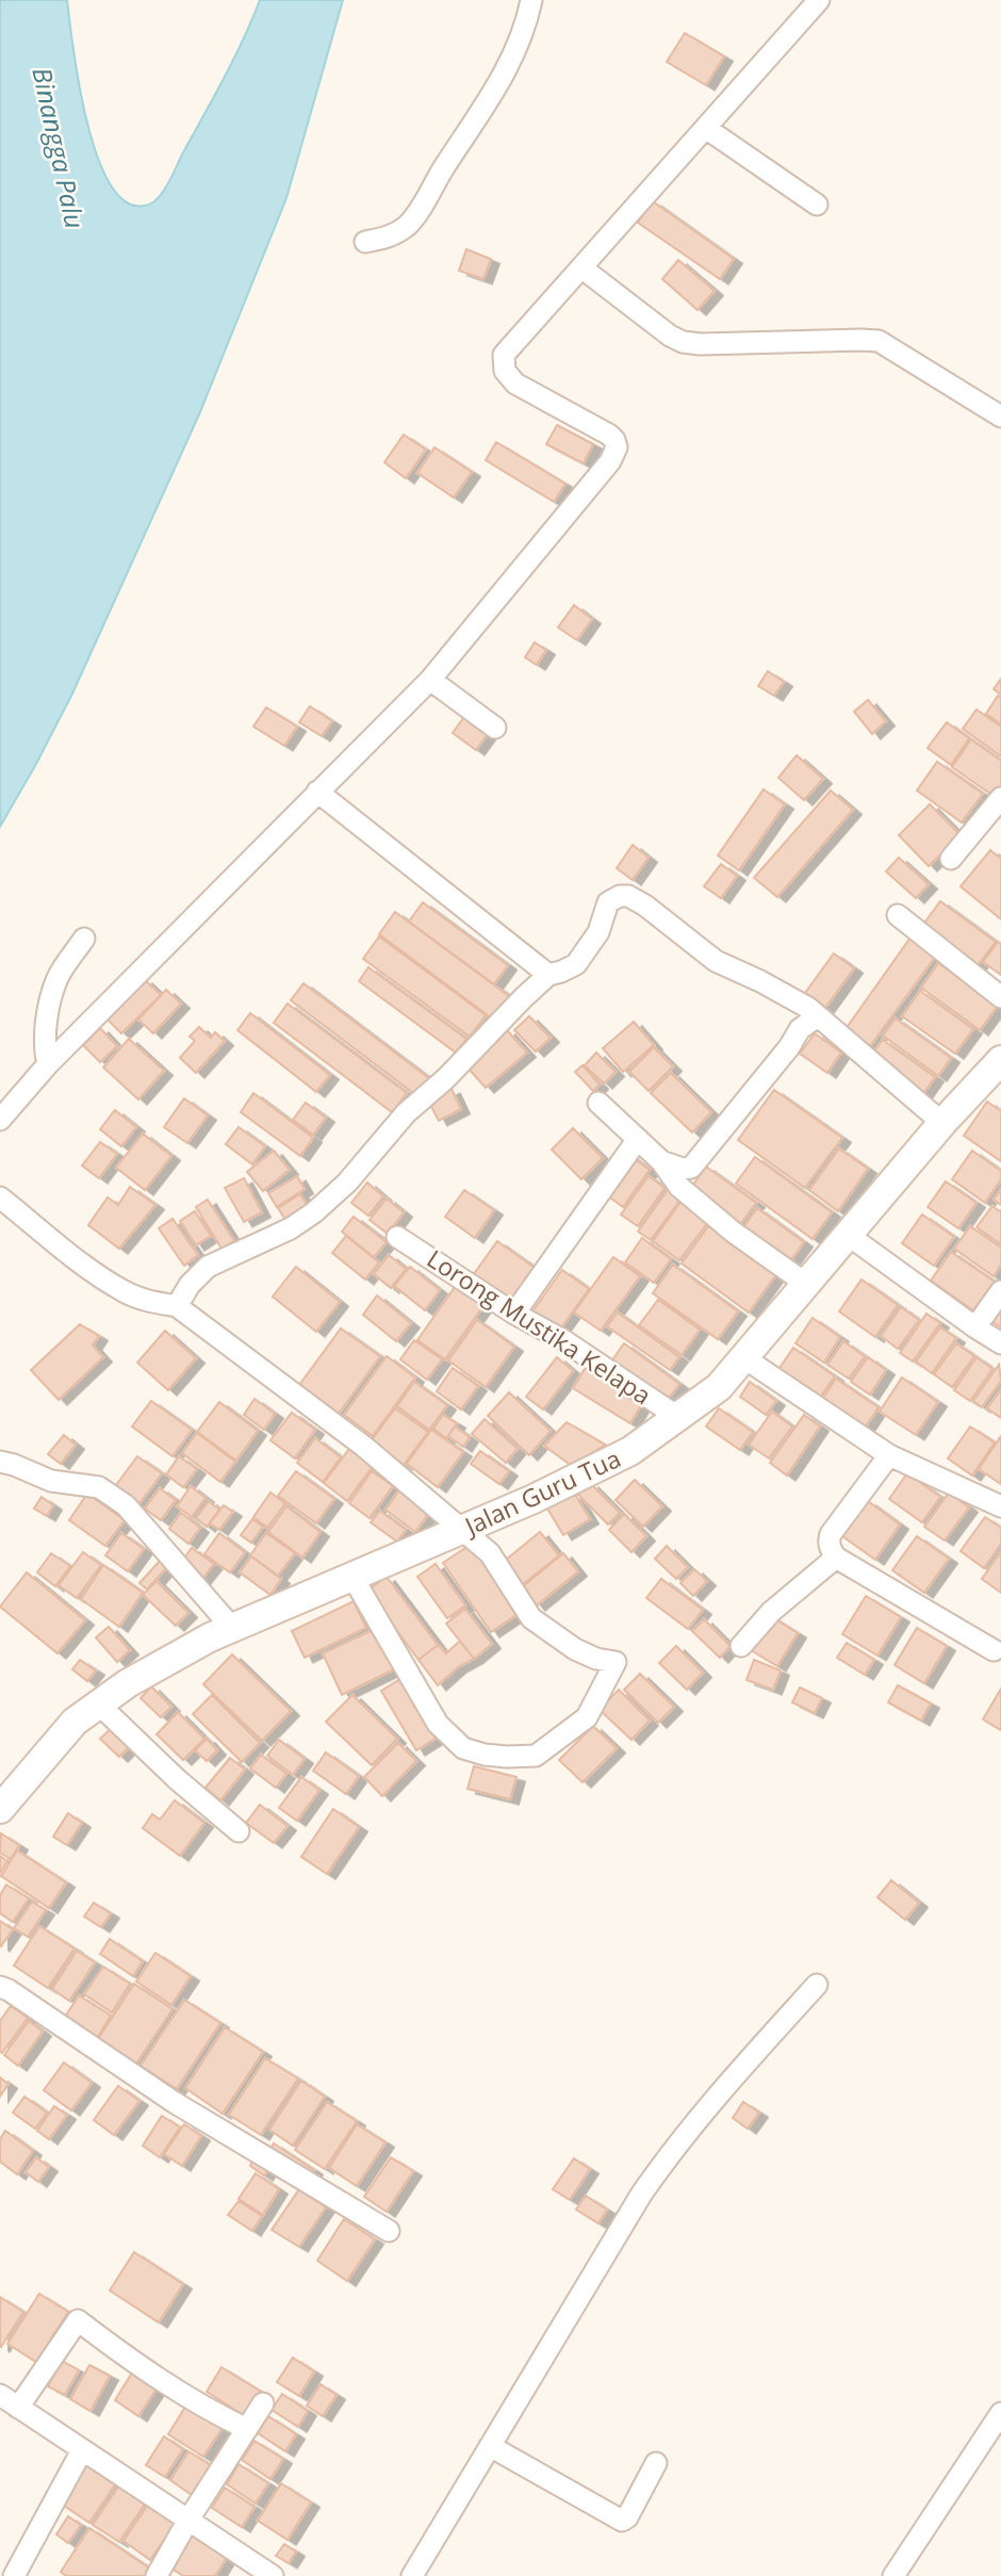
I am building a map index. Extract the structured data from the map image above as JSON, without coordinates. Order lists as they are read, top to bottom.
{
  "streets": {
    "main road": ["Jalan Guru Tua"],
    "street": ["Lorong Mustika Kelapa"]
  },
  "crossings": [
    ["Lorong Mustika Kelapa", "Jalan Guru Tua"]
  ],
  "water": ["Binangga Palu"]
}
